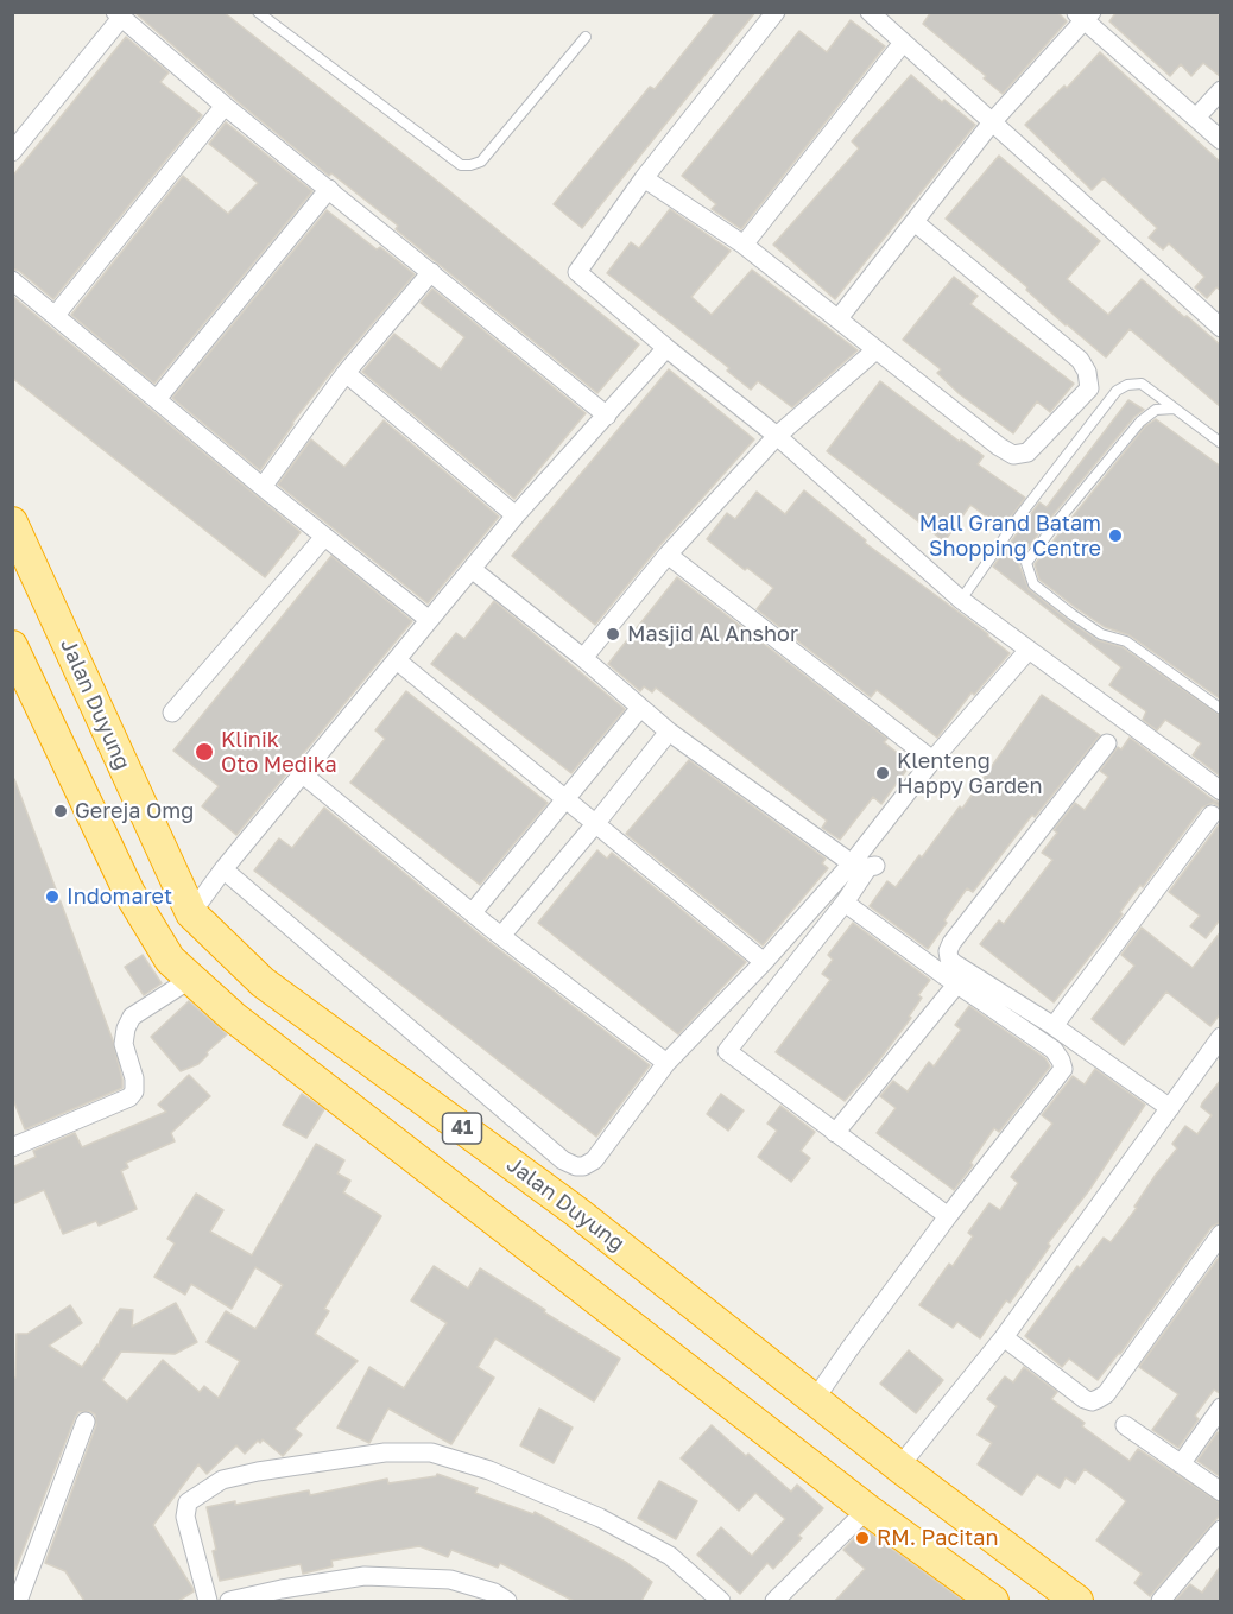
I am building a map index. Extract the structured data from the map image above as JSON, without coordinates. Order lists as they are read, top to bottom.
{
  "streets": {
    "highway": ["Jalan Duyung", "41"]
  },
  "places": [
    "Mall Grand Batam Shopping Centre",
    "Masjid Al Anshor",
    "Klinik Oto Medika",
    "Klenteng Happy Garden",
    "Gereja Omg",
    "Indomaret",
    "RM. Pacitan"
  ]
}
